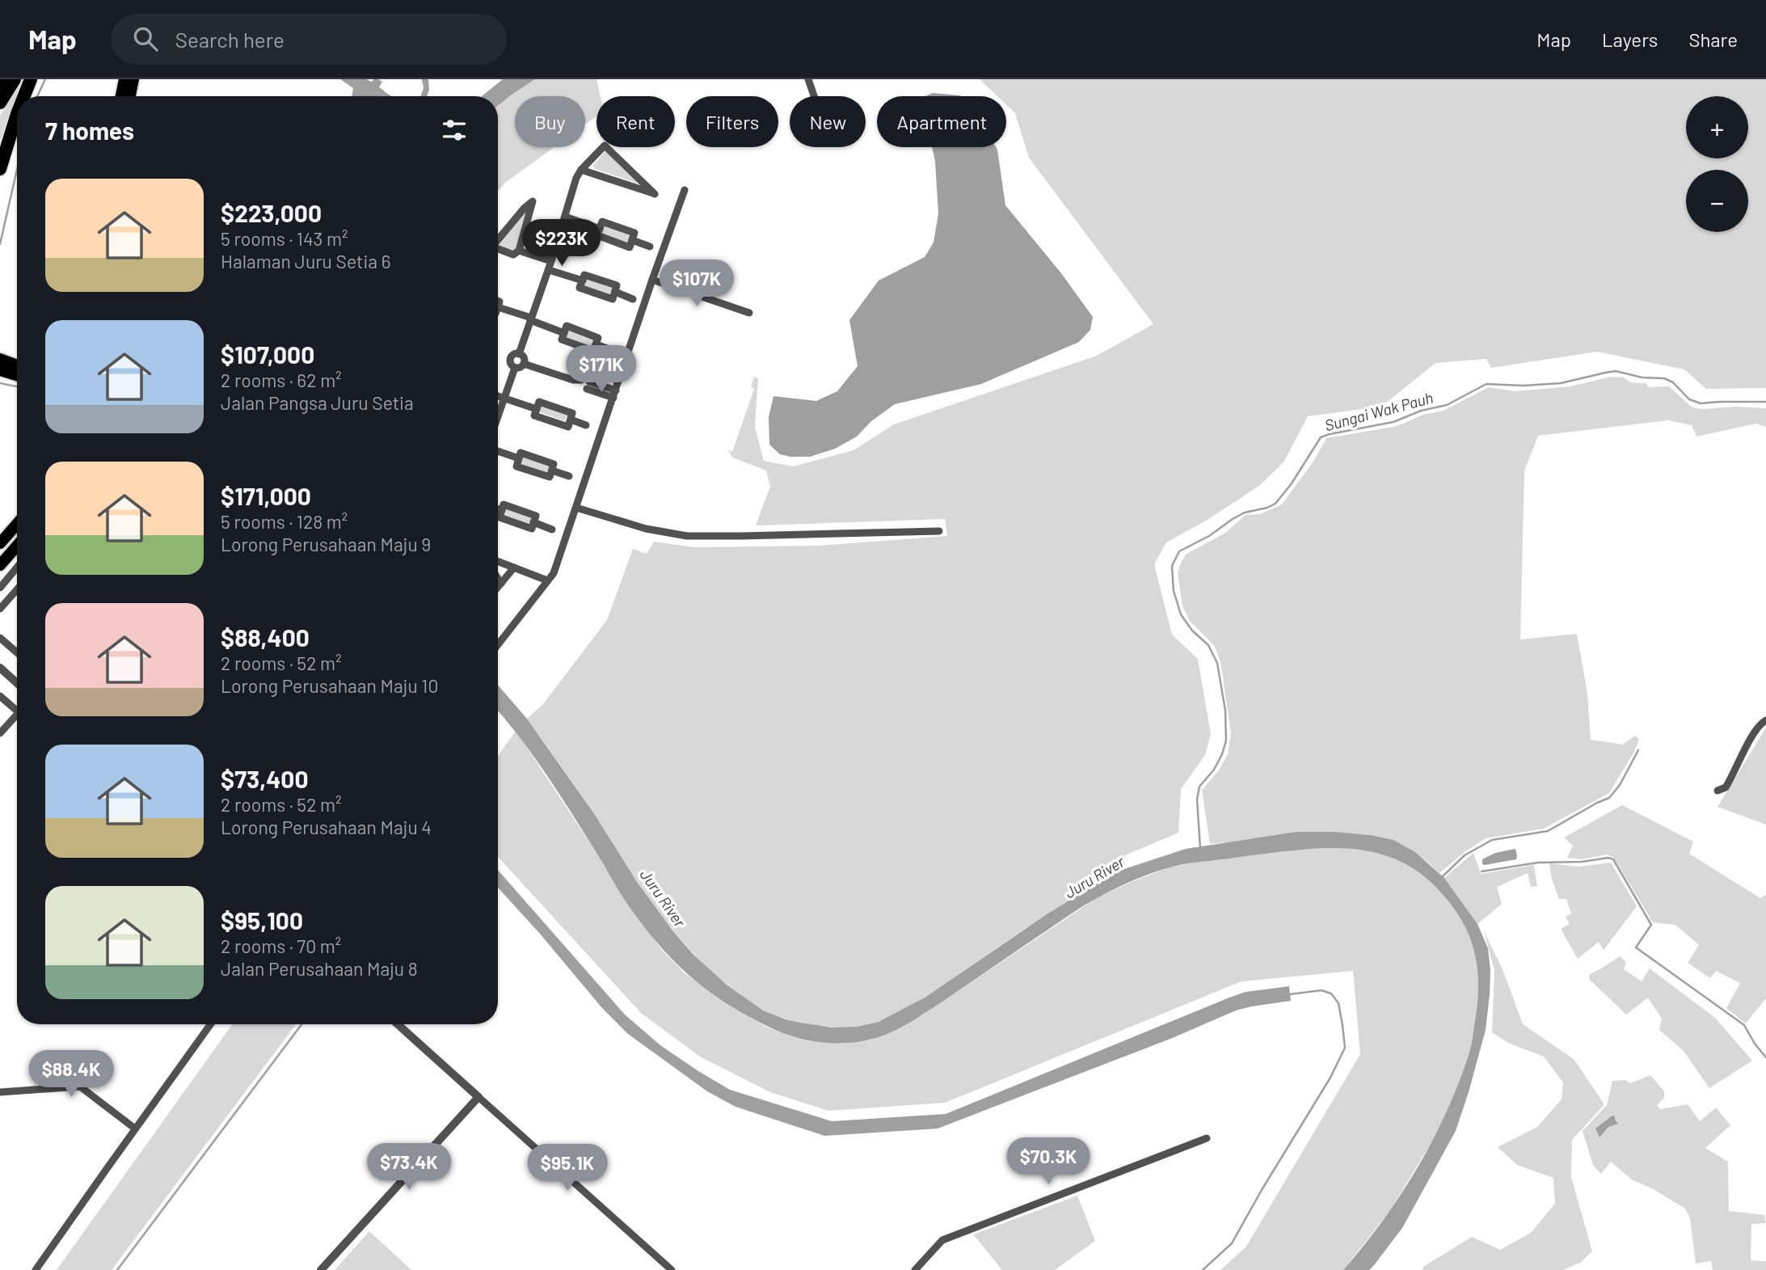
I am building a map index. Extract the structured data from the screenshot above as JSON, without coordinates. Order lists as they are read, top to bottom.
{
  "water": ["Sungai Wak Pauh", "Juru River"],
  "page": {
    "header": "Map",
    "search": "Search here",
    "nav": ["Map", "Layers", "Share"],
    "map_buttons": ["+", "−"],
    "chip": [
      "Buy",
      "Rent",
      "Filters",
      "New",
      "Apartment"
    ],
    "heading": "7 homes",
    "list": [
      {
        "name": "$223,000",
        "note": "5 rooms · 143 m² · Halaman Juru Setia 6"
      },
      {
        "name": "$107,000",
        "note": "2 rooms · 62 m² · Jalan Pangsa Juru Setia"
      },
      {
        "name": "$171,000",
        "note": "5 rooms · 128 m² · Lorong Perusahaan Maju 9"
      },
      {
        "name": "$88,400",
        "note": "2 rooms · 52 m² · Lorong Perusahaan Maju 10"
      },
      {
        "name": "$73,400",
        "note": "2 rooms · 52 m² · Lorong Perusahaan Maju 4"
      },
      {
        "name": "$95,100",
        "note": "2 rooms · 70 m² · Jalan Perusahaan Maju 8"
      }
    ],
    "price": [
      "$223K",
      "$107K",
      "$171K",
      "$88.4K",
      "$70.3K",
      "$73.4K",
      "$95.1K"
    ]
  }
}
